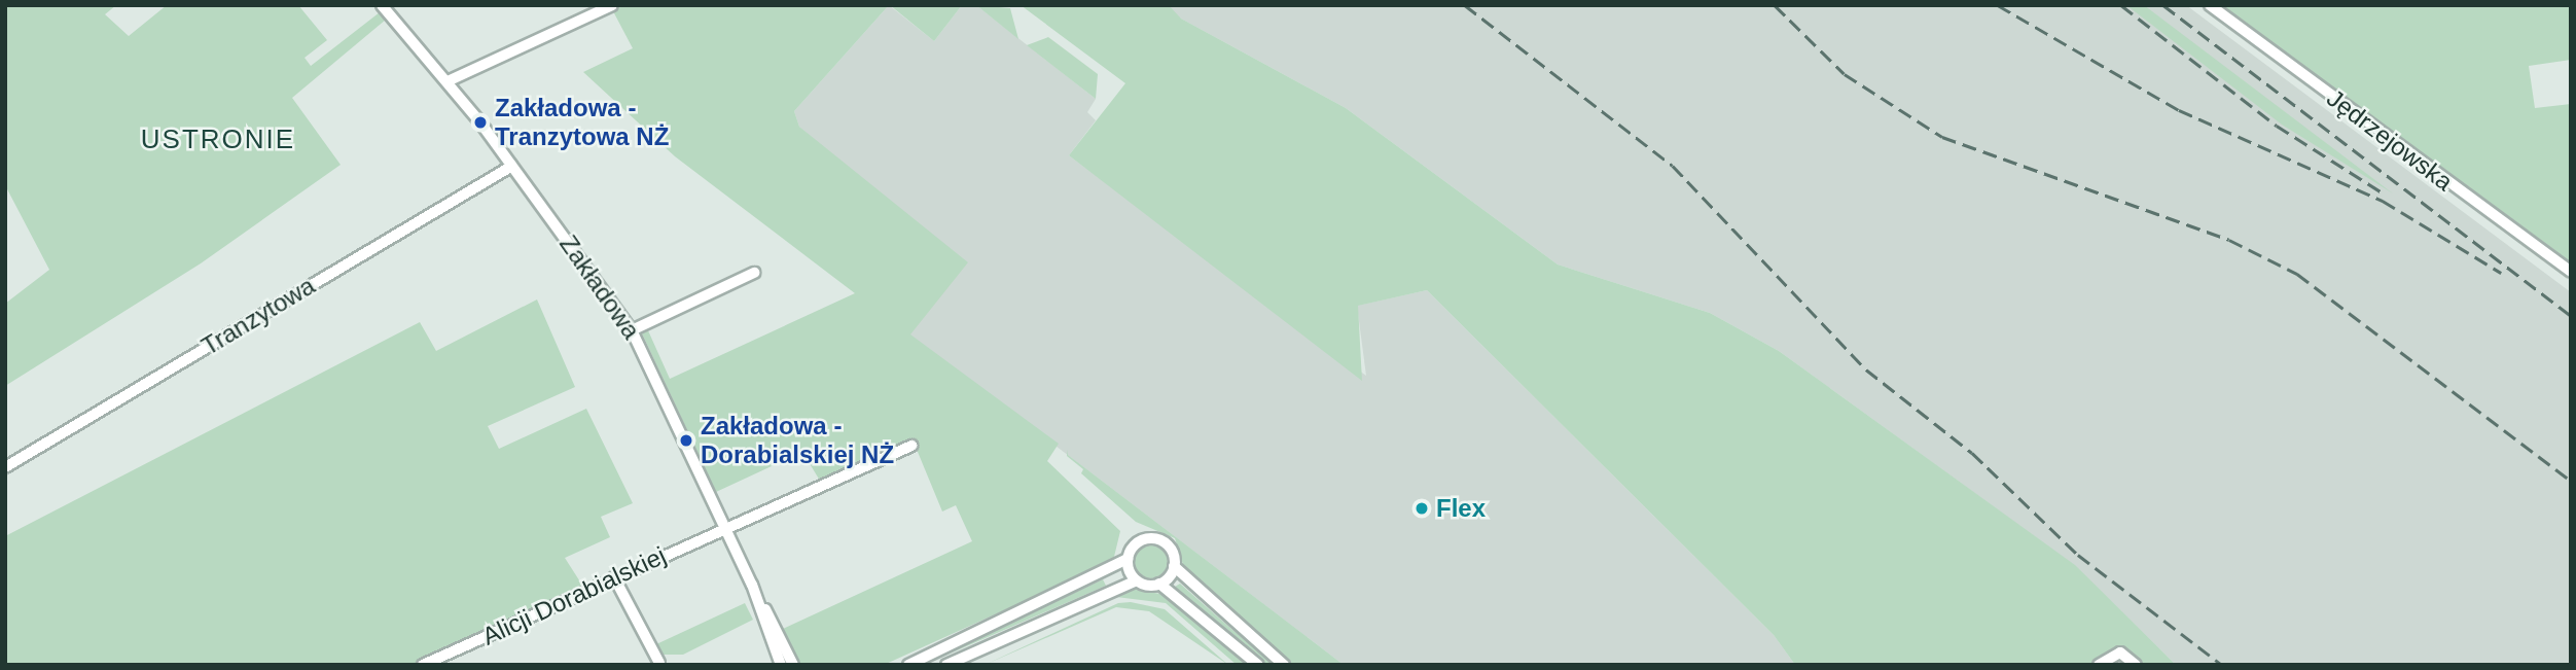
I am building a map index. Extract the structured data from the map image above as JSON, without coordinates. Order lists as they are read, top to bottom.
{
  "streets": {
    "street": [
      "Jędrzejowska",
      "Zakładowa",
      "Tranzytowa",
      "Alicji Dorabialskiej"
    ]
  },
  "crossings": [
    ["Zakładowa", "Tranzytowa"],
    ["Zakładowa", "Alicji Dorabialskiej"]
  ],
  "districts": ["USTRONIE"],
  "places": ["Zakładowa - Tranzytowa NŻ", "Zakładowa - Dorabialskiej NŻ", "Flex"]
}
